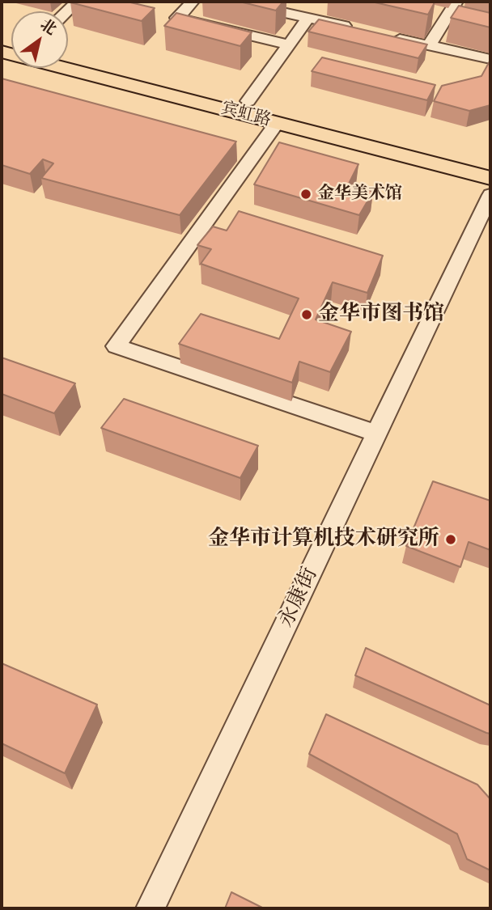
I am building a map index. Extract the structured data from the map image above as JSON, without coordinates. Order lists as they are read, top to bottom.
{
  "streets": {
    "main road": ["宾虹路"],
    "street": ["永康街"]
  },
  "places": ["金华美术馆", "金华市图书馆", "金华市计算机技术研究所"],
  "north": "top right"
}
